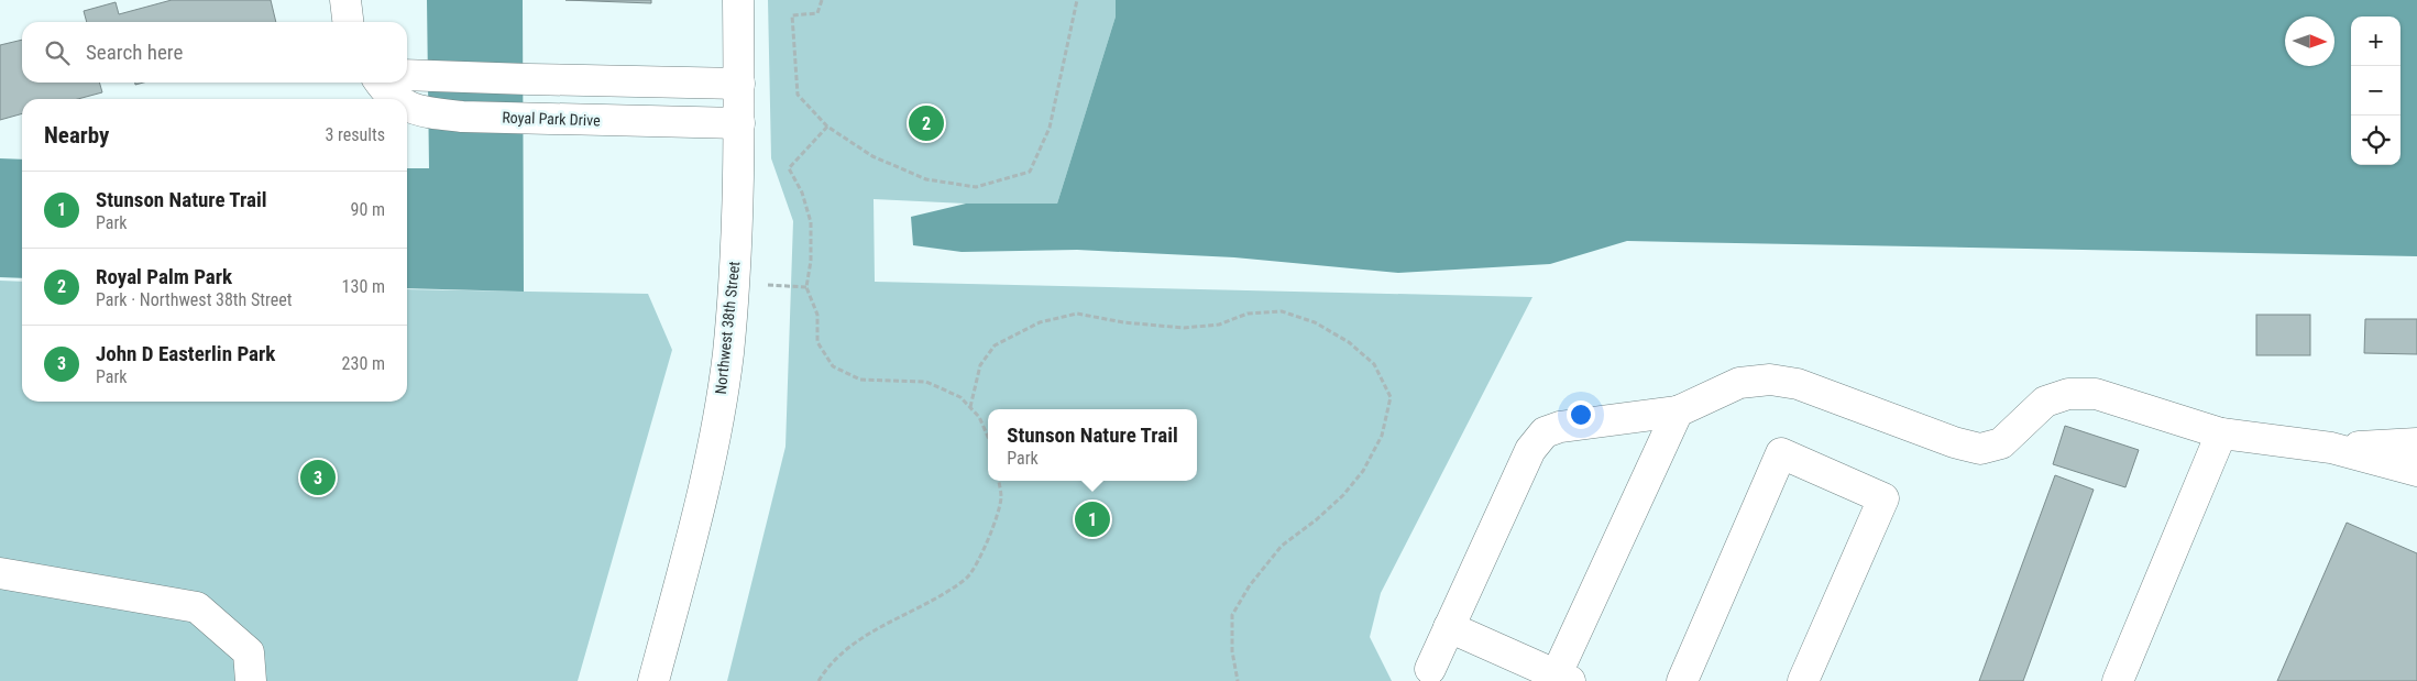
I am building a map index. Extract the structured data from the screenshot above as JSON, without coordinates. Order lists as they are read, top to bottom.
{
  "streets": {
    "street": ["Royal Park Drive", "Northwest 38th Street"]
  },
  "crossings": [
    ["Royal Park Drive", "Northwest 38th Street"]
  ],
  "north": "right",
  "page": {
    "map_buttons": ["+", "−"],
    "search": "Search here",
    "heading": ["Nearby", "3 results"],
    "pins": ["2", "3", "1"],
    "list": [
      {
        "mark": "1",
        "name": "Stunson Nature Trail",
        "note": "Park",
        "value": "90 m"
      },
      {
        "mark": "2",
        "name": "Royal Palm Park",
        "note": "Park · Northwest 38th Street",
        "value": "130 m"
      },
      {
        "mark": "3",
        "name": "John D Easterlin Park",
        "note": "Park",
        "value": "230 m"
      }
    ],
    "popup": ["Stunson Nature Trail", "Park"]
  }
}
